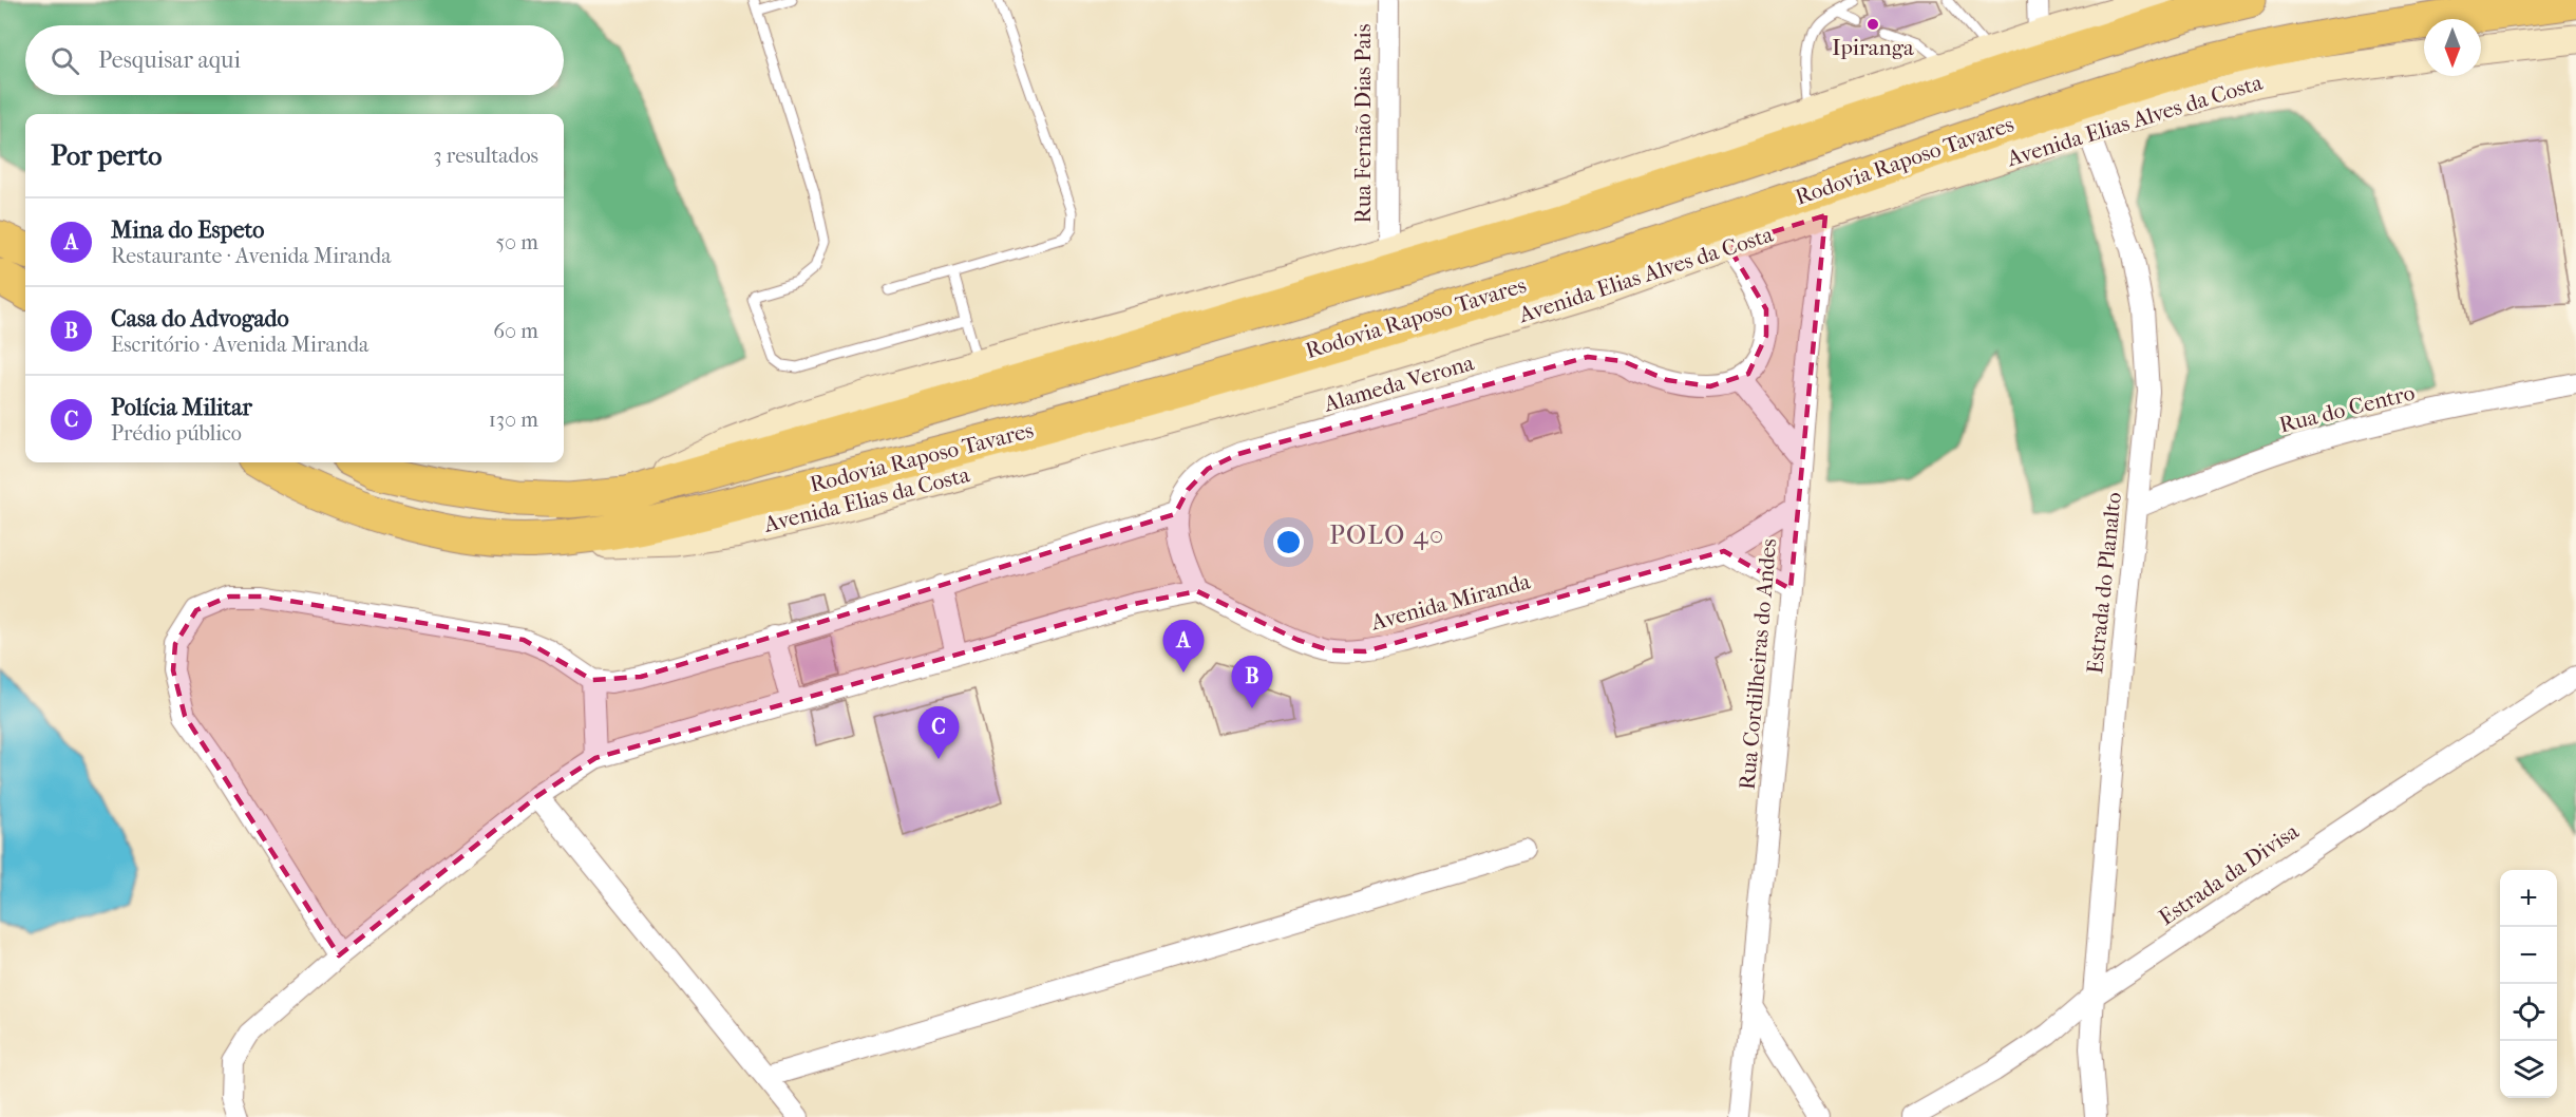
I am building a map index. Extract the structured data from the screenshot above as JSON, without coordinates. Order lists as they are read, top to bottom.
{
  "streets": {
    "highway": ["Rodovia Raposo Tavares"],
    "main road": ["Avenida Elias Alves da Costa", "Avenida Elias da Costa"],
    "street": [
      "Rua Fernão Dias Pais",
      "Alameda Verona",
      "Rua do Centro",
      "Estrada do Planalto",
      "Avenida Miranda",
      "Rua Cordilheiras do Andes",
      "Estrada da Divisa"
    ]
  },
  "crossings": [
    ["Avenida Elias Alves da Costa", "Avenida Elias da Costa"],
    ["Avenida Elias Alves da Costa", "Estrada do Planalto"],
    ["Avenida Elias Alves da Costa", "Rua Cordilheiras do Andes"],
    ["Rodovia Raposo Tavares", "Avenida Elias da Costa"],
    ["Rua do Centro", "Estrada do Planalto"],
    ["Estrada do Planalto", "Estrada da Divisa"],
    ["Avenida Miranda", "Rua Cordilheiras do Andes"]
  ],
  "districts": ["POLO 40"],
  "places": ["Ipiranga"],
  "north": "bottom",
  "page": {
    "search": "Pesquisar aqui",
    "heading": ["Por perto", "3 resultados"],
    "list": [
      {
        "mark": "A",
        "name": "Mina do Espeto",
        "note": "Restaurante · Avenida Miranda",
        "value": "50 m"
      },
      {
        "mark": "B",
        "name": "Casa do Advogado",
        "note": "Escritório · Avenida Miranda",
        "value": "60 m"
      },
      {
        "mark": "C",
        "name": "Polícia Militar",
        "note": "Prédio público",
        "value": "130 m"
      }
    ],
    "pins": ["A", "B", "C"],
    "map_buttons": ["+", "−"]
  }
}
